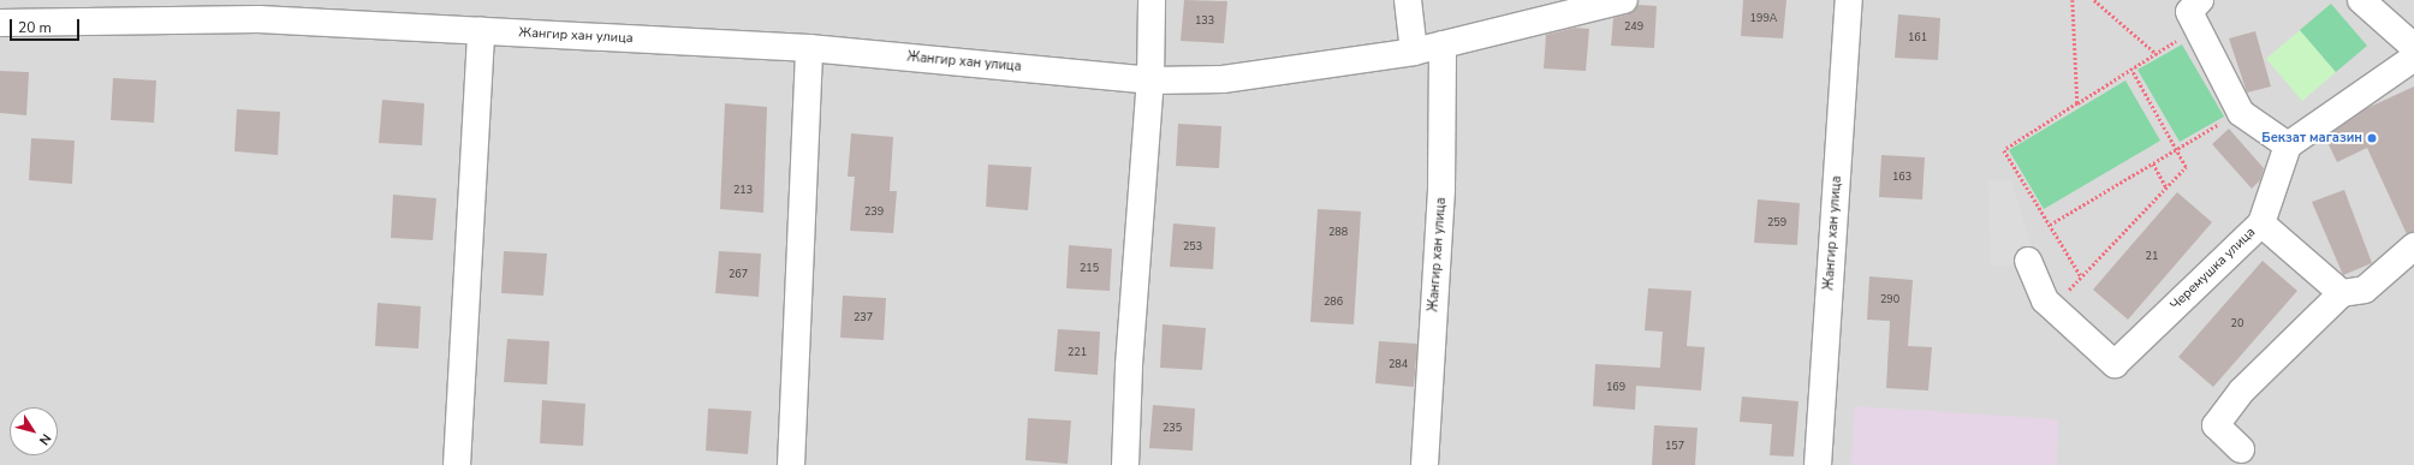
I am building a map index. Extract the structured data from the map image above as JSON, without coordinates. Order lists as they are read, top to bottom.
{
  "streets": {
    "street": ["Жангир хан улица", "Черемушка улица"]
  },
  "places": ["Бекзат магазин"],
  "house_numbers": [
    "199А",
    "133",
    "249",
    "161",
    "163",
    "213",
    "239",
    "259",
    "288",
    "253",
    "21",
    "215",
    "267",
    "290",
    "286",
    "237",
    "20",
    "221",
    "284",
    "169",
    "235",
    "157"
  ],
  "scale_bar": "20 m",
  "north": "bottom right"
}
